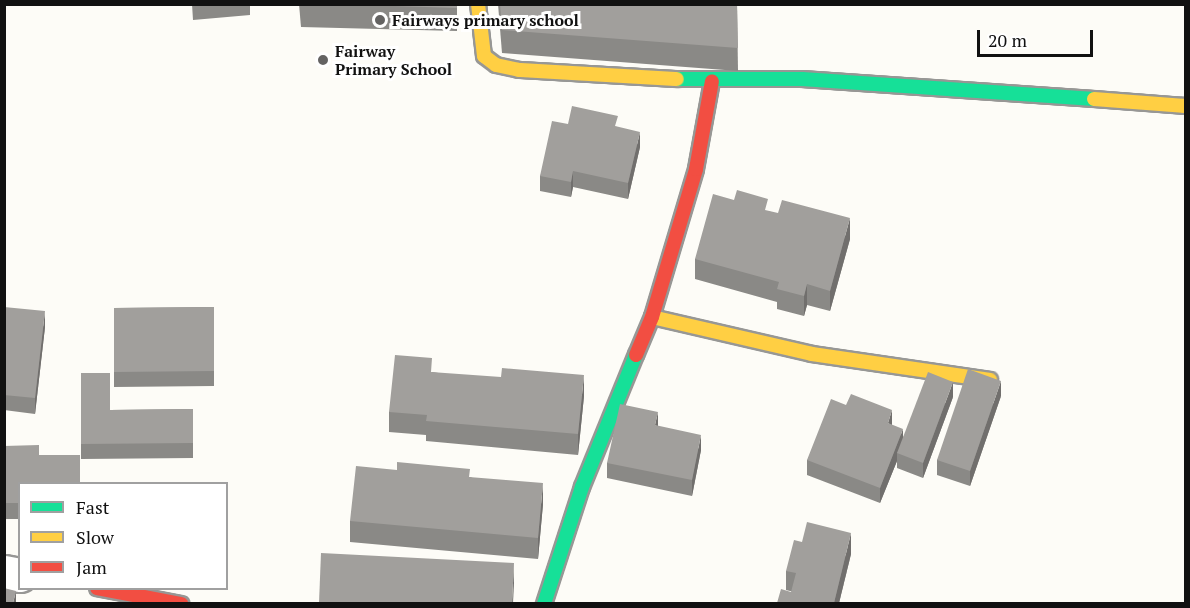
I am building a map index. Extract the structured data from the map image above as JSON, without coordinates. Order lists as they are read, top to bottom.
{
  "places": ["Fairways primary school", "Fairway Primary School"],
  "legend": ["Fast", "Slow", "Jam"],
  "scale_bar": "20 m"
}
